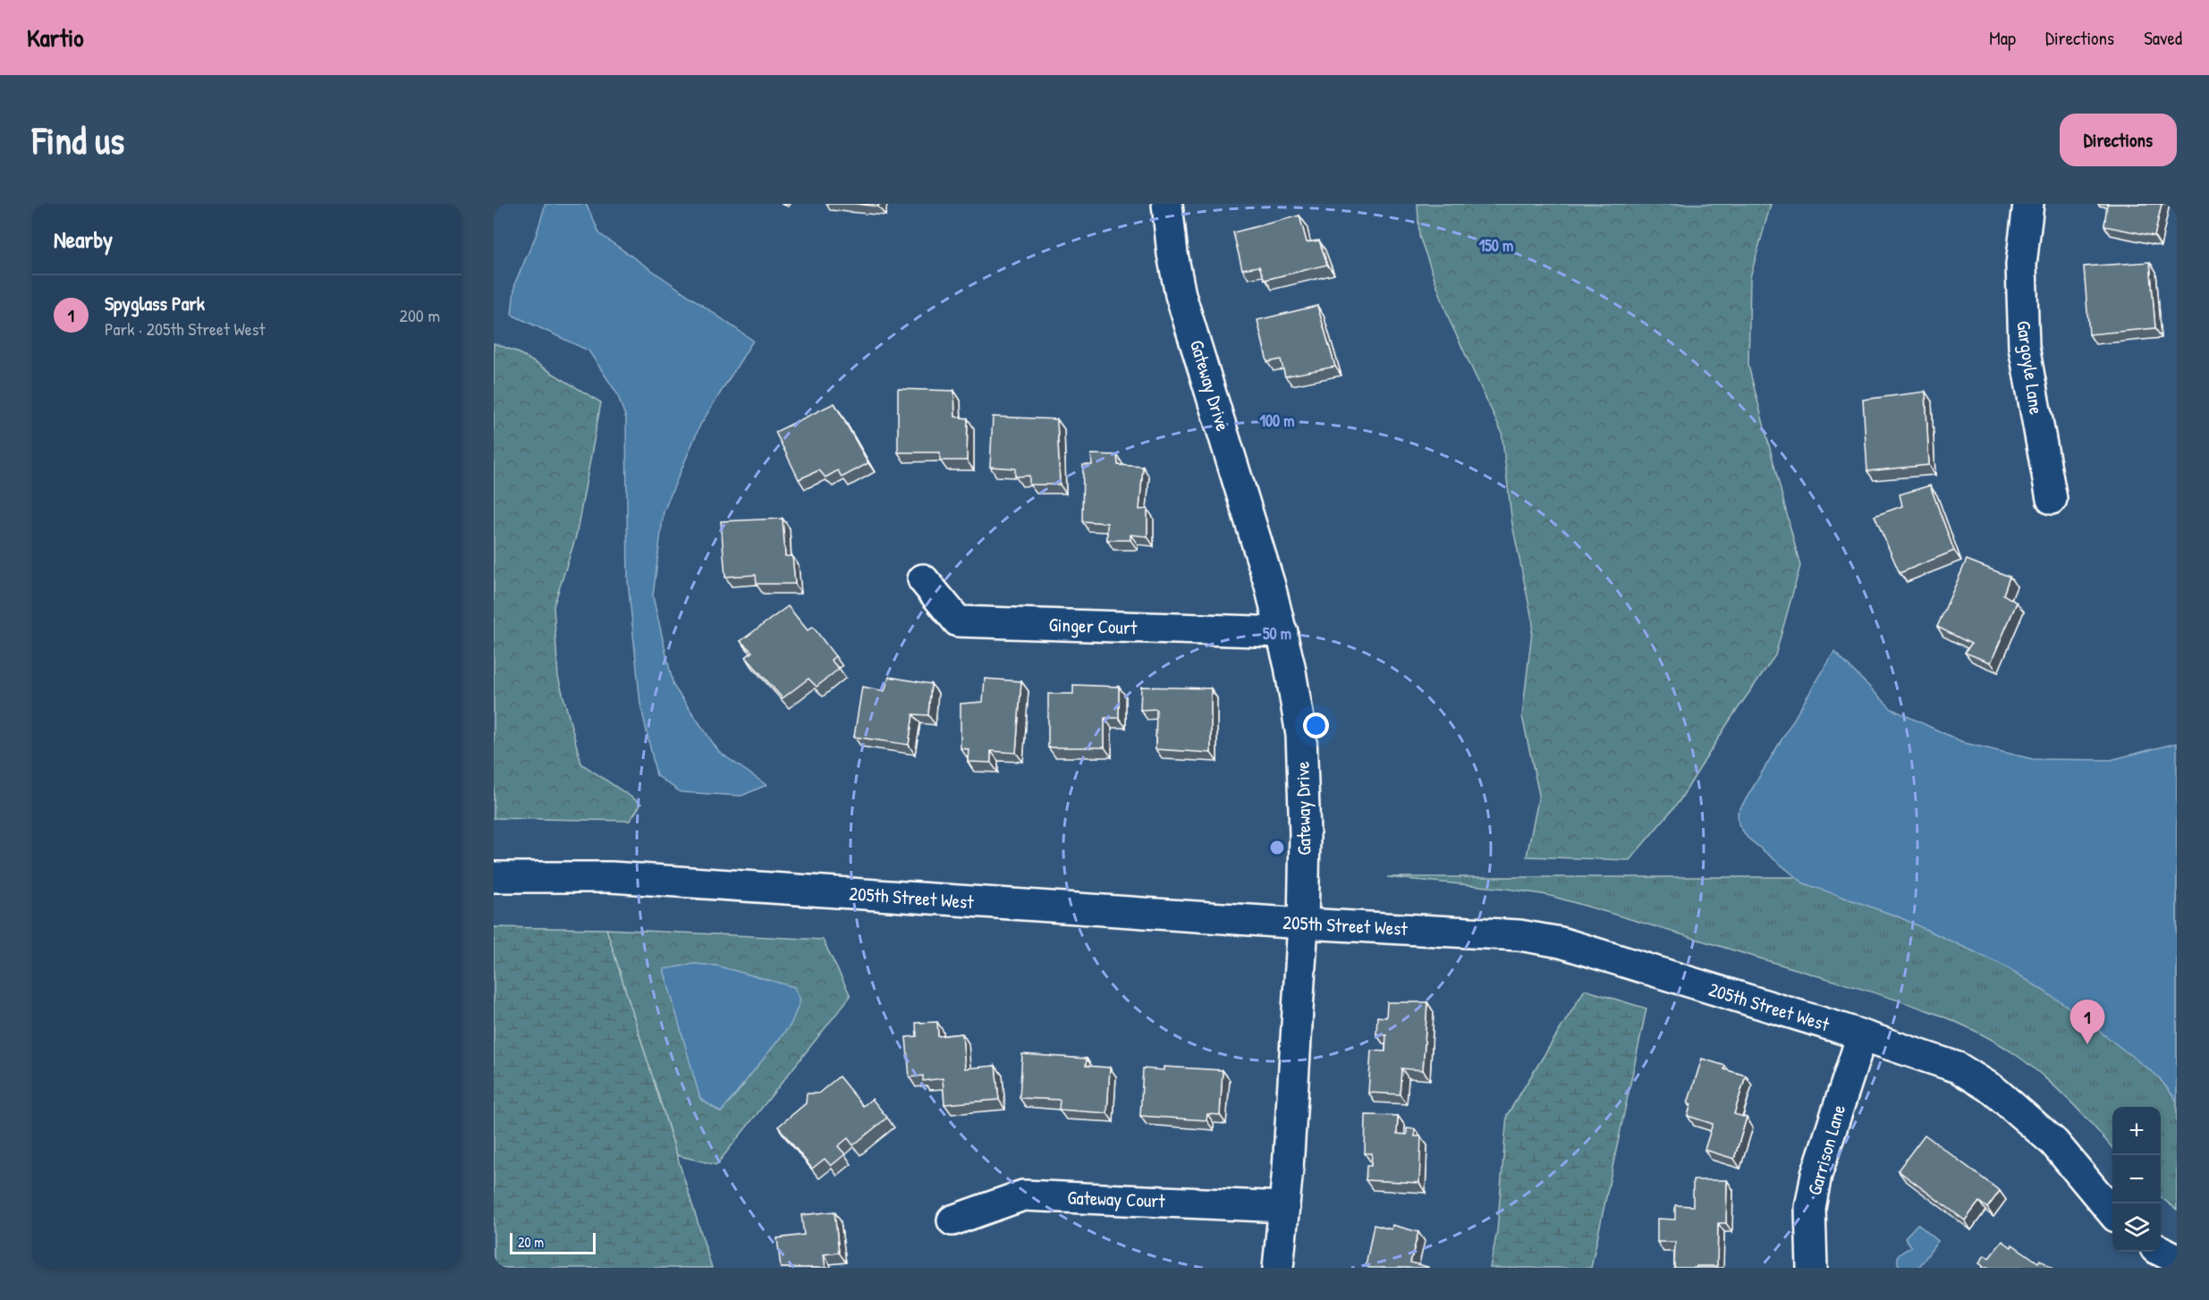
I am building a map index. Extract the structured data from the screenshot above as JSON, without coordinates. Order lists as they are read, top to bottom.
{
  "streets": {
    "street": [
      "Gargoyle Lane",
      "Gateway Drive",
      "Ginger Court",
      "205th Street West",
      "Garrison Lane",
      "Gateway Court"
    ]
  },
  "crossings": [
    ["Gateway Drive", "Ginger Court"],
    ["Gateway Drive", "205th Street West"],
    ["Gateway Drive", "Gateway Court"],
    ["205th Street West", "Garrison Lane"]
  ],
  "scale_bar": "20 m",
  "page": {
    "header": "Kartio",
    "nav": ["Map", "Directions", "Saved"],
    "buttons": "Directions",
    "title": "Find us",
    "heading": "Nearby",
    "list": [
      {
        "mark": "1",
        "name": "Spyglass Park",
        "note": "Park · 205th Street West",
        "value": "200 m"
      }
    ],
    "pins": "1",
    "map_buttons": ["+", "−"],
    "scale": "20 m"
  },
  "rings": ["150 m", "100 m", "50 m"]
}
